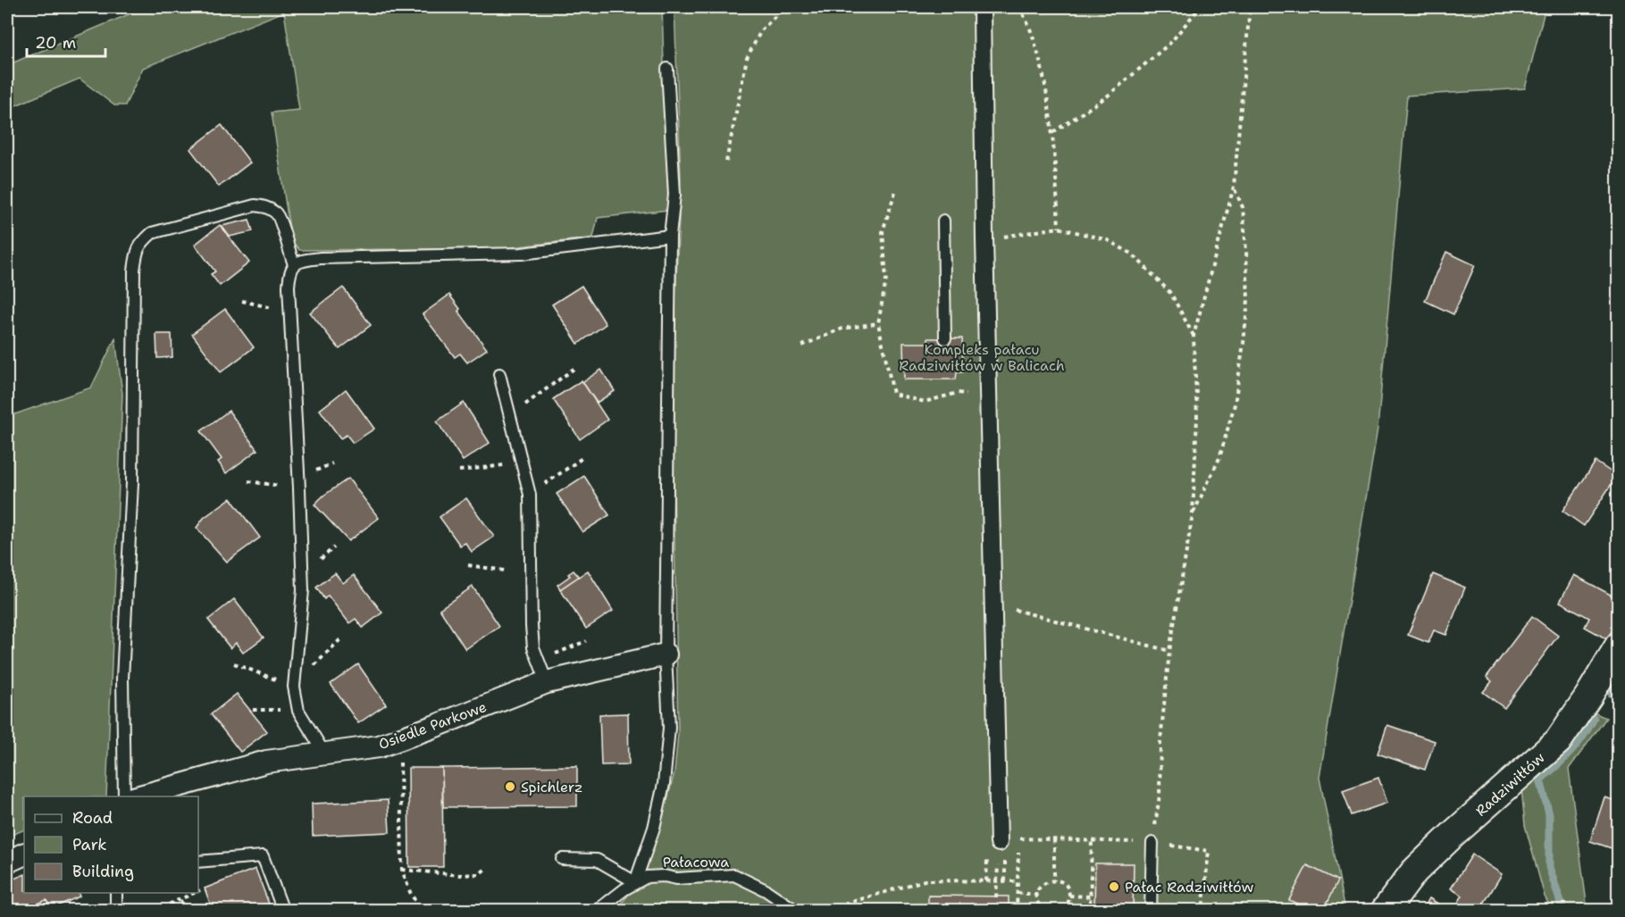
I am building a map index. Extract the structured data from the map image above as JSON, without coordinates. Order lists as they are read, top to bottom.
{
  "streets": {
    "street": ["Osiedle Parkowe", "Radziwiłłów"],
    "lane": ["Pałacowa"]
  },
  "parks": ["Kompleks pałacu Radziwiłłów w Balicach"],
  "places": ["Spichlerz", "Pałac Radziwiłłów"],
  "legend": ["Road", "Park", "Building"],
  "scale_bar": "20 m"
}
